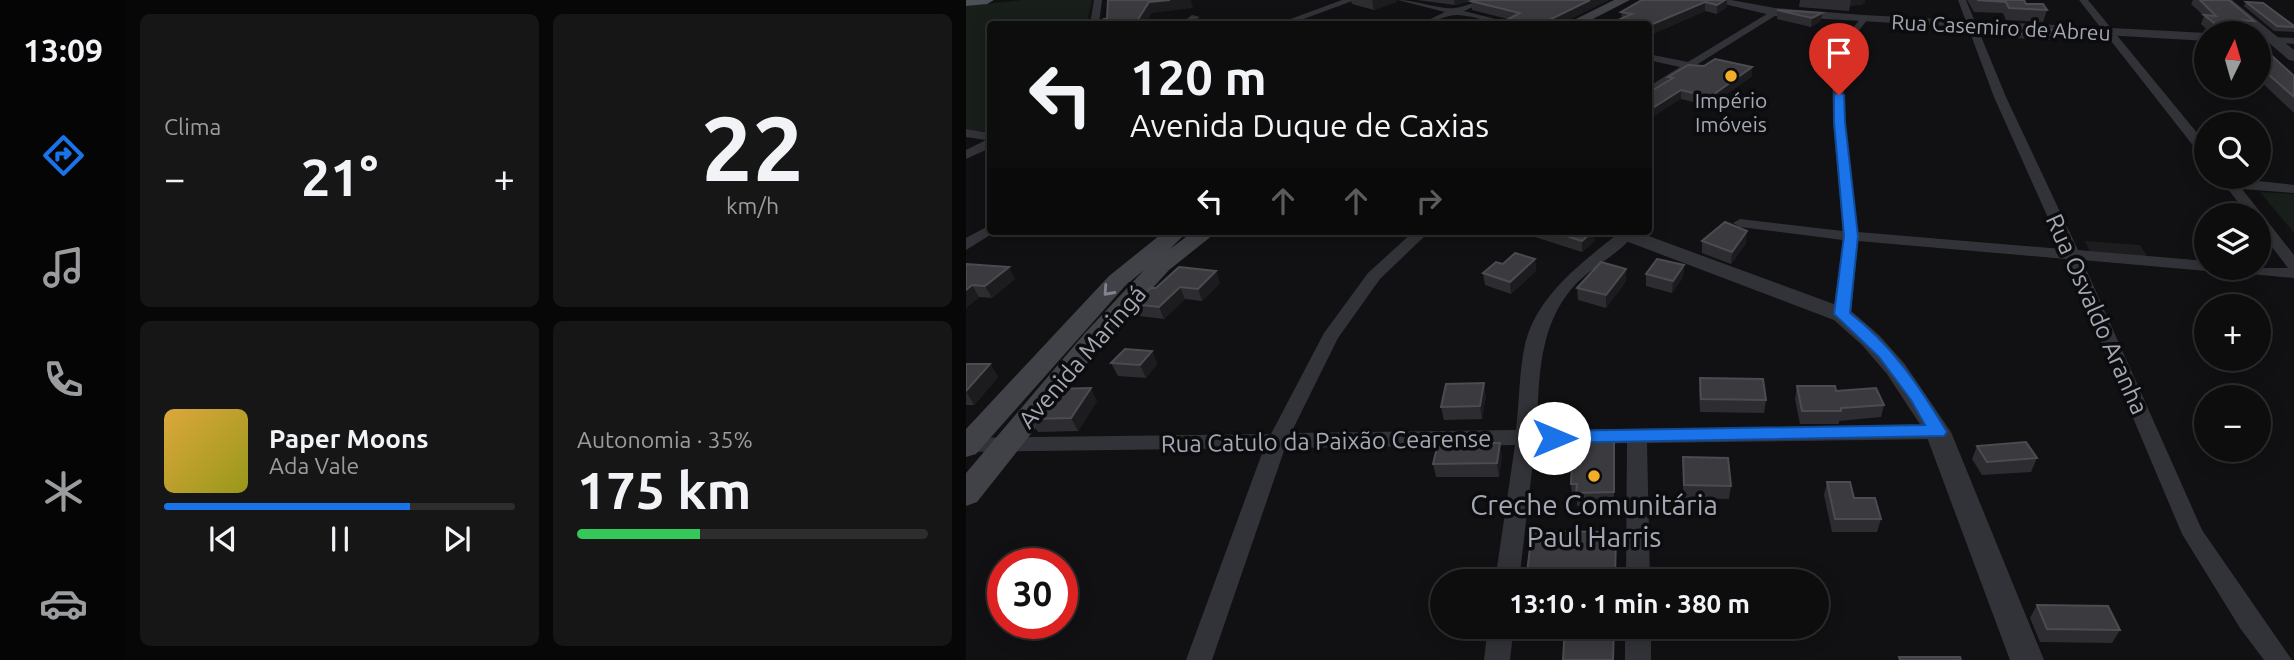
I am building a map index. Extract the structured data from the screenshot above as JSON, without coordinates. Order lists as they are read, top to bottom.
{
  "streets": {
    "main road": ["Avenida Maringá"],
    "street": ["Rua Casemiro de Abreu", "Rua Osvaldo Aranha", "Rua Catulo da Paixão Cearense"]
  },
  "crossings": [
    ["Rua Casemiro de Abreu", "Rua Osvaldo Aranha"],
    ["Avenida Maringá", "Rua Catulo da Paixão Cearense"]
  ],
  "places": ["Império Imóveis", "Creche Comunitária Paul Harris"],
  "north": "top",
  "page": {
    "tabs": "13:09",
    "tile": [
      "Clima",
      ["22", "km/h"],
      ["Autonomia · 35%", "175 km"]
    ],
    "map_buttons": ["+", "−"],
    "turn": ["120 m", "Avenida Duque de Caxias"],
    "heat": ["−", "21°", "+"],
    "song": ["Paper Moons", "Ada Vale"],
    "limit": "30",
    "trip": "13:10 · 1 min · 380 m"
  }
}
